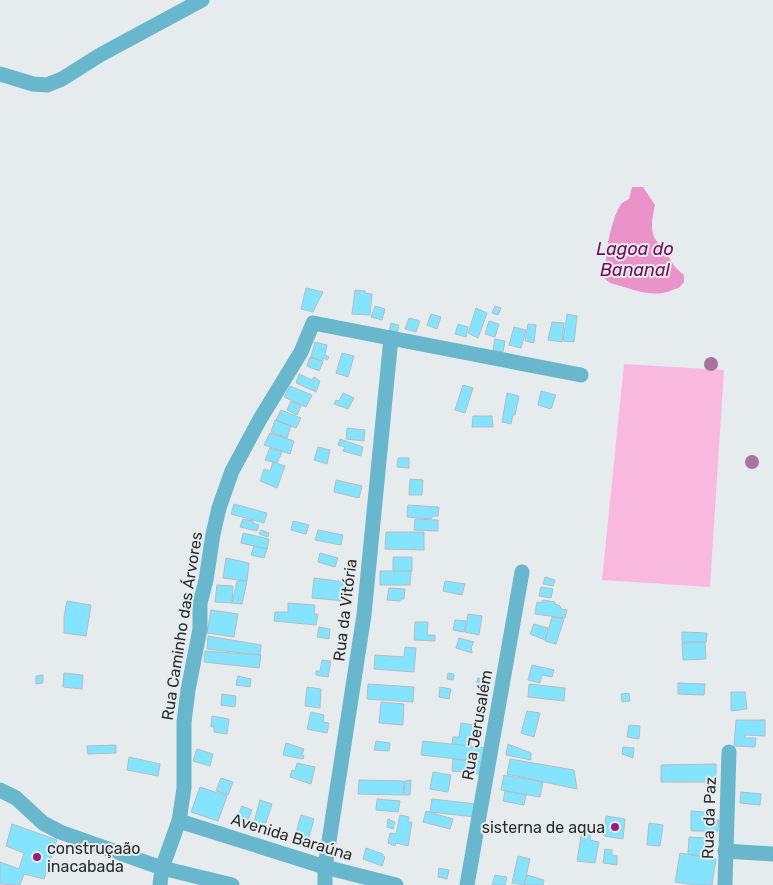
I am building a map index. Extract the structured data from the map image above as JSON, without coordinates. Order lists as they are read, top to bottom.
{
  "streets": {
    "street": [
      "Rua da Vitória",
      "Rua Caminho das Árvores",
      "Rua Jerusalém",
      "Rua da Paz",
      "Avenida Baraúna"
    ]
  },
  "crossings": [
    ["Rua da Vitória", "Rua Caminho das Árvores"],
    ["Rua da Vitória", "Avenida Baraúna"],
    ["Rua Caminho das Árvores", "Avenida Baraúna"]
  ],
  "water": ["Lagoa do Bananal"],
  "places": ["sisterna de aqua", "construçaão inacabada"]
}
